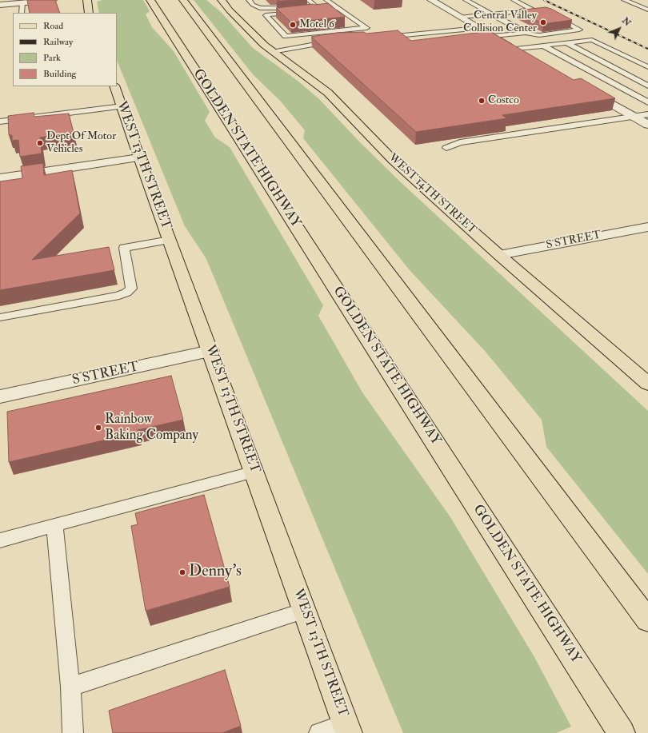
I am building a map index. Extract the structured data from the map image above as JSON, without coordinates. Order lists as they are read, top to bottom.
{
  "streets": {
    "main road": ["GOLDEN STATE HIGHWAY", "WEST 13TH STREET", "WEST 14TH STREET"],
    "street": ["S STREET"]
  },
  "crossings": [
    ["WEST 13TH STREET", "S STREET"],
    ["WEST 14TH STREET", "S STREET"]
  ],
  "places": [
    "Central Valley Collision Center",
    "Motel 6",
    "Costco",
    "Dept Of Motor Vehicles",
    "Rainbow Baking Company",
    "Denny's"
  ],
  "legend": [
    "Road",
    "Railway",
    "Park",
    "Building"
  ],
  "north": "top right"
}
